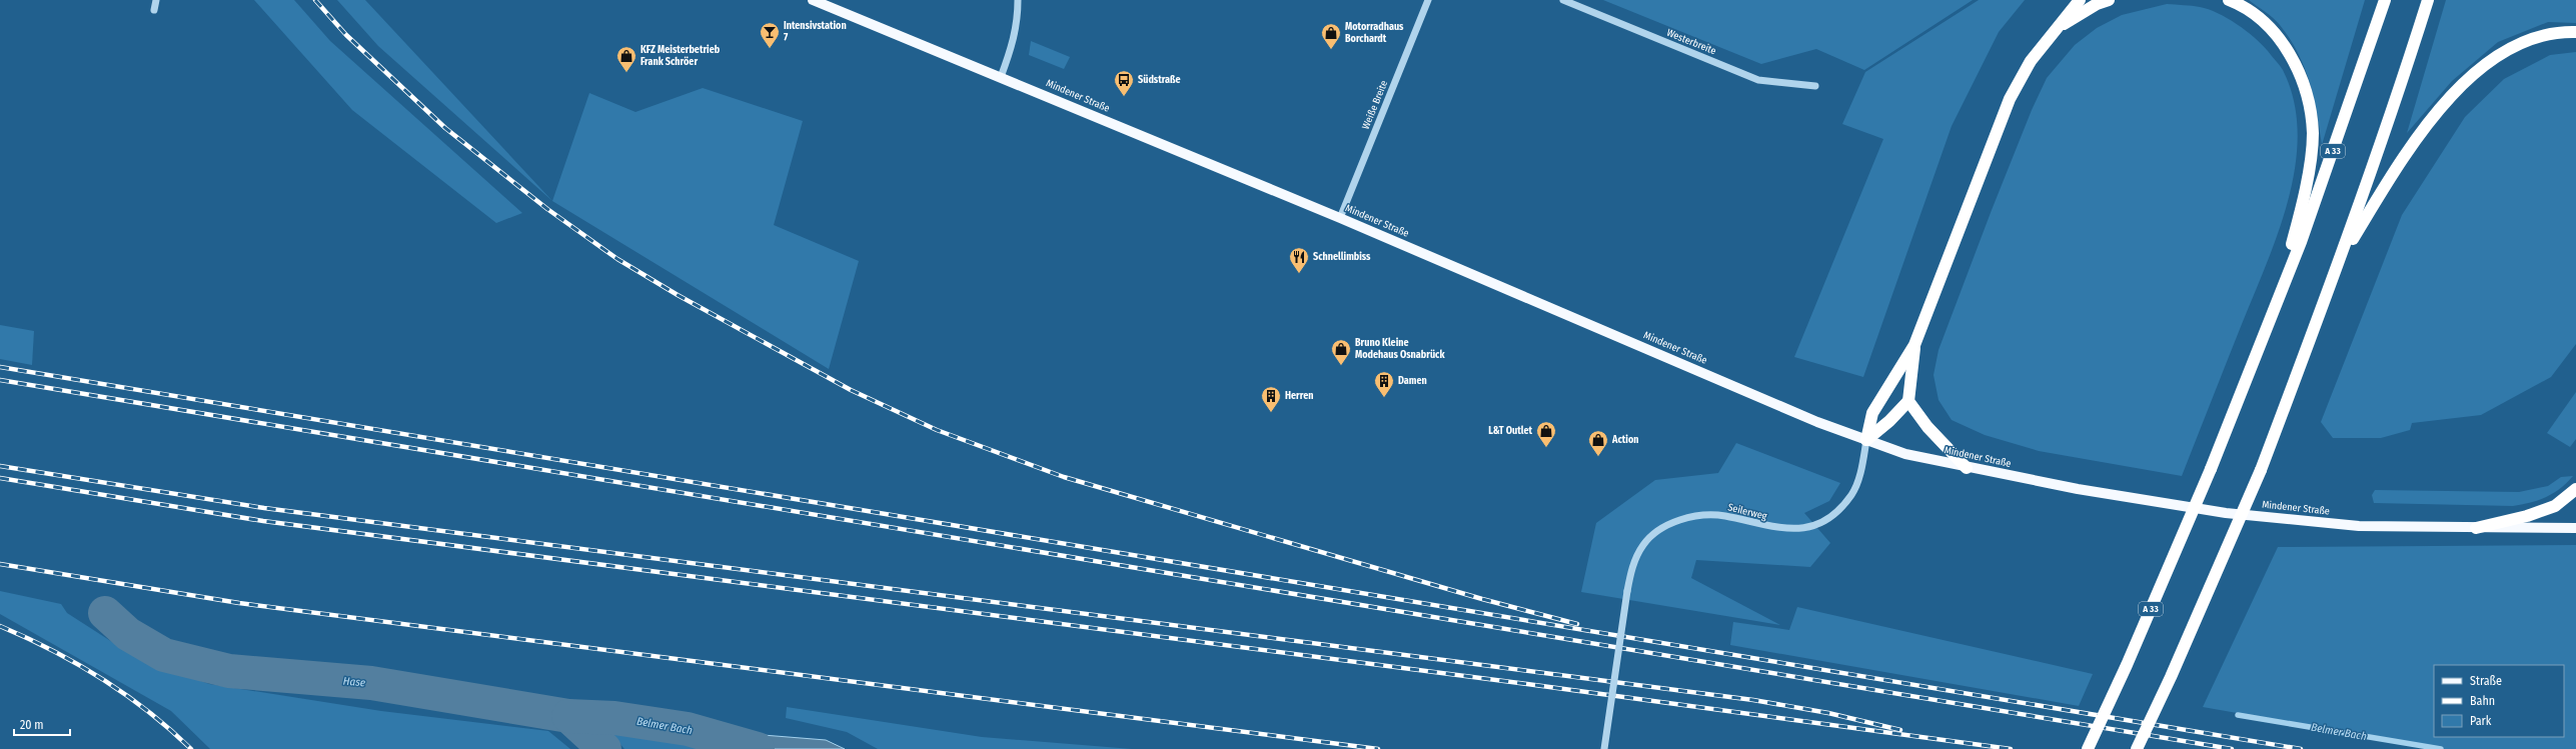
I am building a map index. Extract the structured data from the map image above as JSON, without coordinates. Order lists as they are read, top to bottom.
{
  "streets": {
    "highway": ["A 33"],
    "main road": ["Mindener Straße"],
    "street": ["Westerbreite", "Weiße Breite", "Seilerweg"]
  },
  "crossings": [
    ["Mindener Straße", "Weiße Breite"],
    ["Mindener Straße", "Seilerweg"]
  ],
  "water": ["Hase", "Belmer Bach"],
  "places": {
    "bar": ["Intensivstation 7"],
    "shop": [
      "Motorradhaus Borchardt",
      "KFZ Meisterbetrieb Frank Schröer",
      "Bruno Kleine Modehaus Osnabrück",
      "L&T Outlet",
      "Action"
    ],
    "bus stop": ["Südstraße"],
    "restaurant": ["Schnellimbiss"],
    "building": ["Damen", "Herren"]
  },
  "legend": ["Straße", "Bahn", "Park"],
  "scale_bar": "20 m"
}
